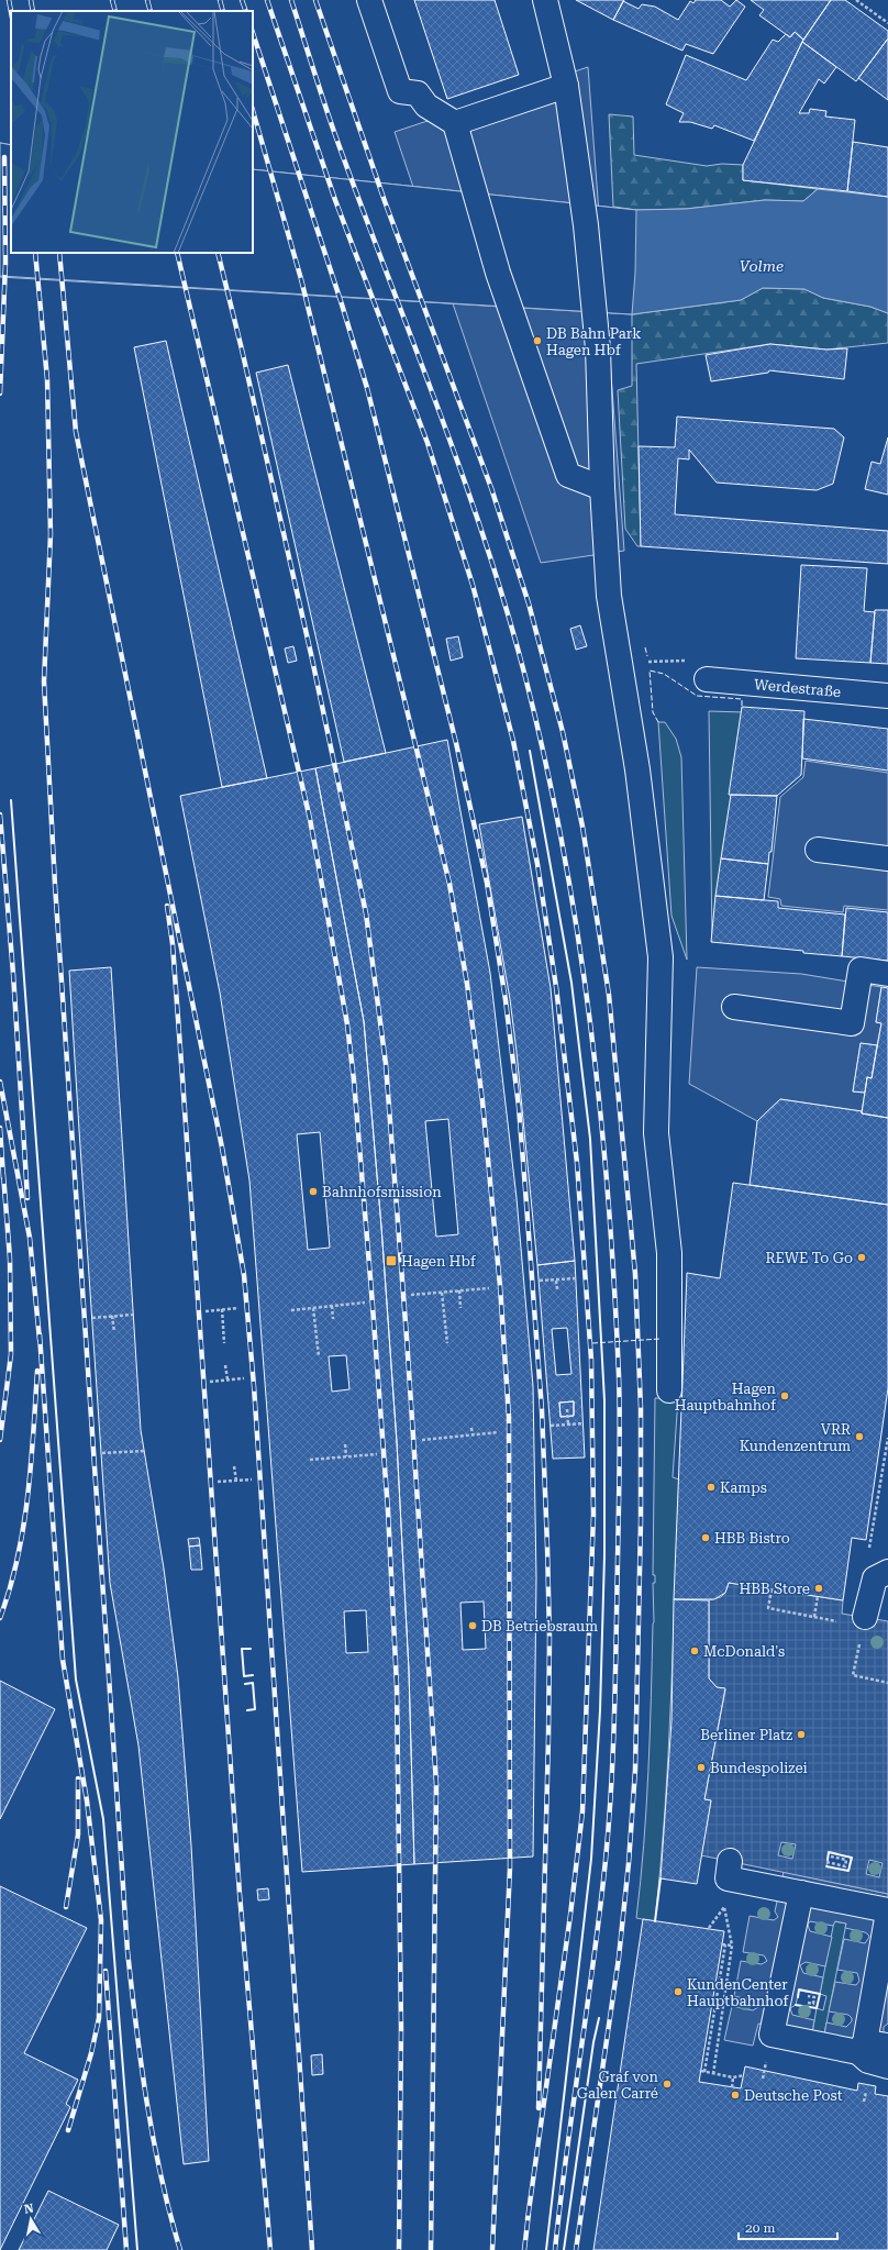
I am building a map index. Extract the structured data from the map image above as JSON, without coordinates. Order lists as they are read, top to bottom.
{
  "streets": {
    "lane": ["Werdestraße"]
  },
  "water": ["Volme"],
  "places": {
    "other": [
      "DB Bahn Park Hagen Hbf",
      "Bahnhofsmission",
      "REWE To Go",
      "Hagen Hauptbahnhof",
      "VRR Kundenzentrum",
      "Kamps",
      "HBB Bistro",
      "HBB Store",
      "DB Betriebsraum",
      "McDonald's",
      "Berliner Platz",
      "Bundespolizei",
      "KundenCenter Hauptbahnhof",
      "Graf von Galen Carré",
      "Deutsche Post"
    ],
    "transit": ["Hagen Hbf"]
  },
  "scale_bar": "20 m",
  "north": "top"
}
